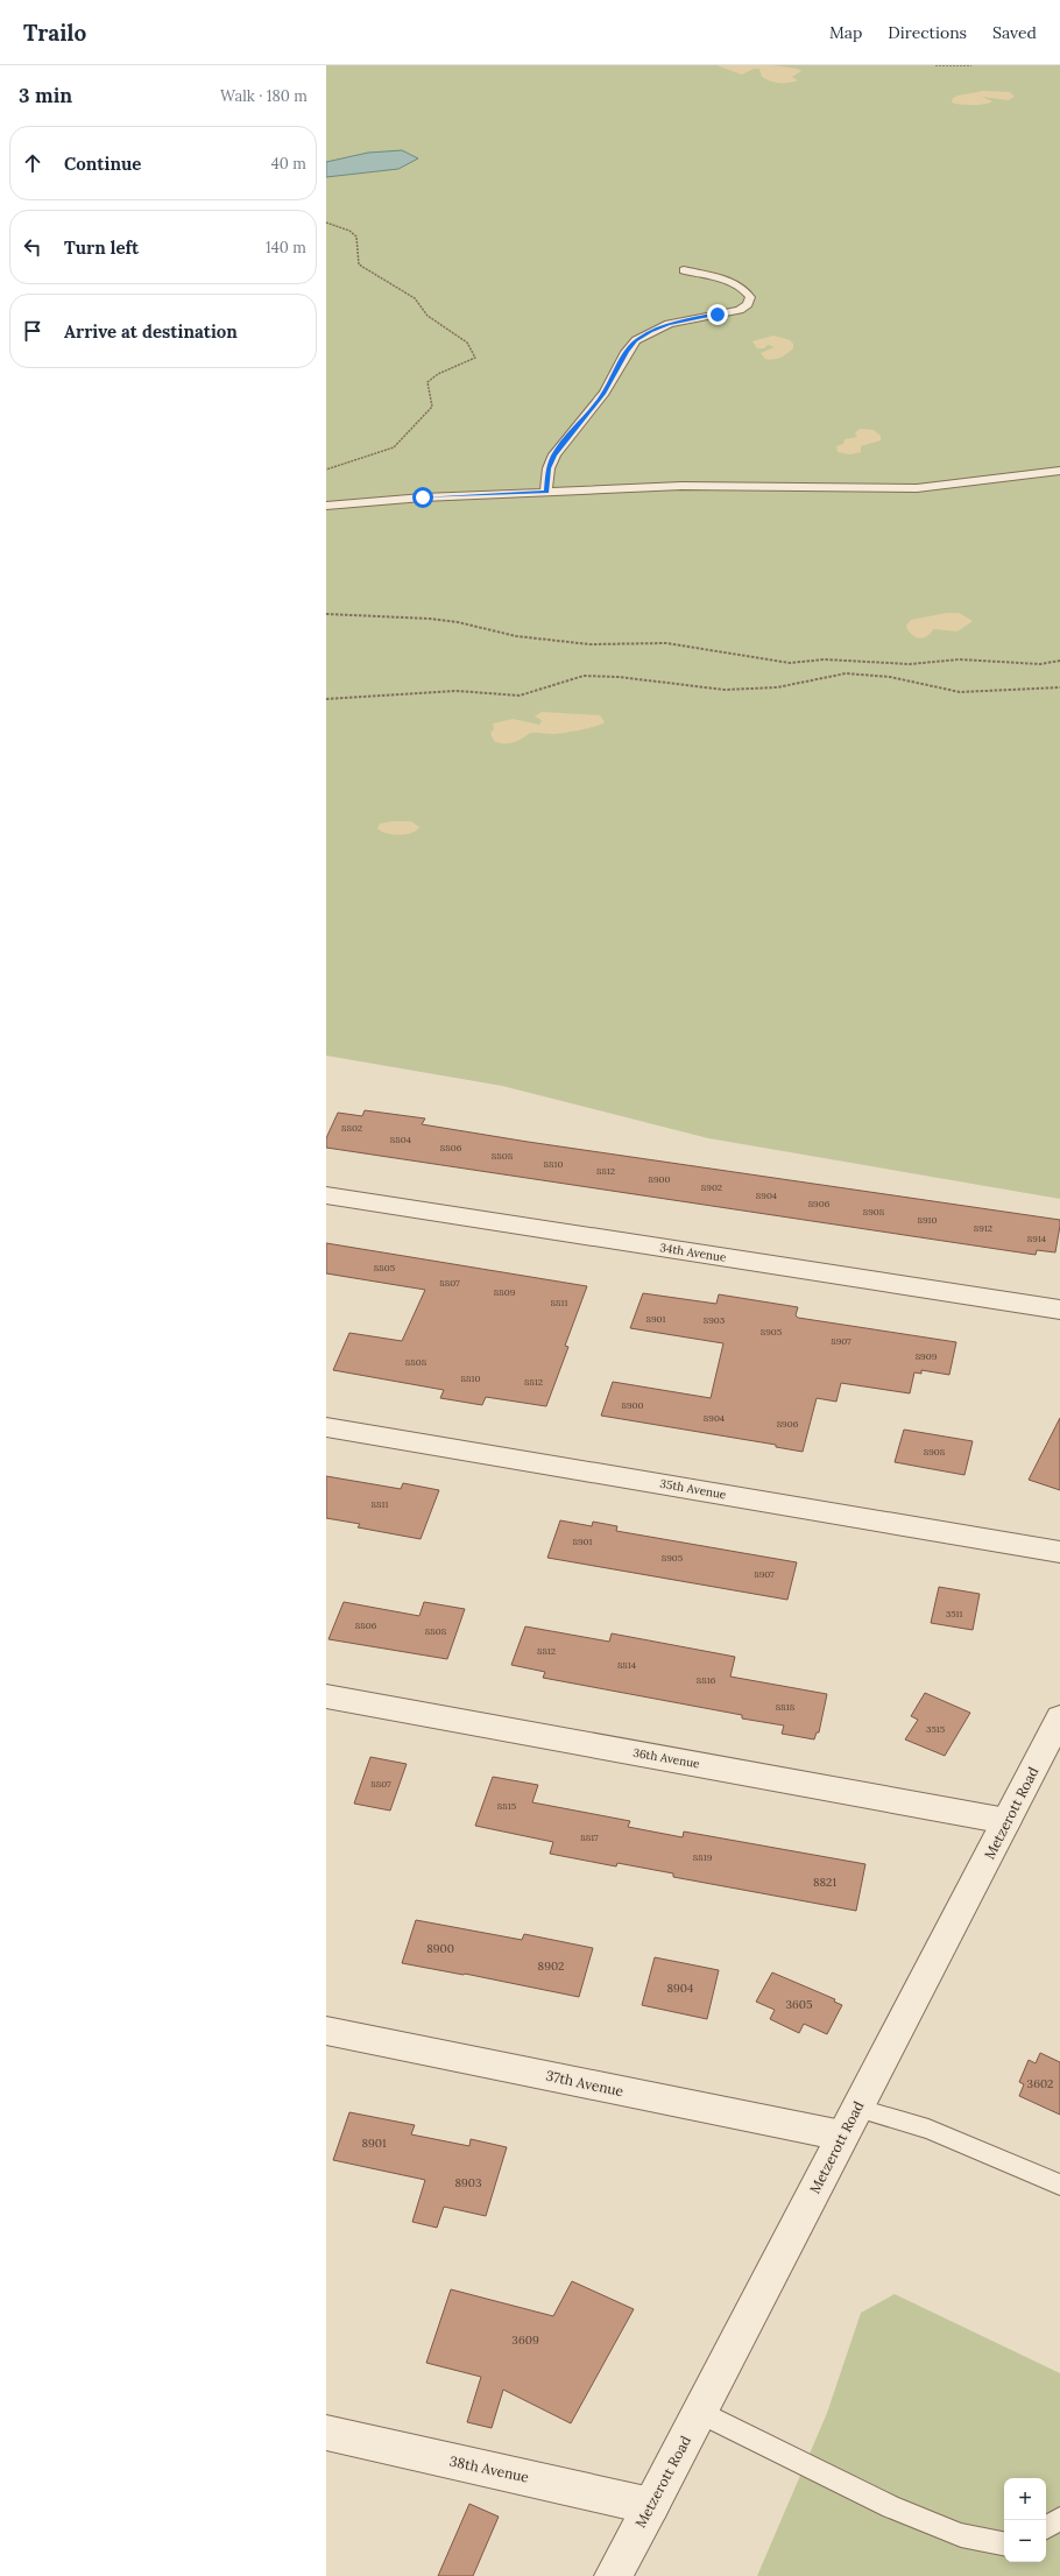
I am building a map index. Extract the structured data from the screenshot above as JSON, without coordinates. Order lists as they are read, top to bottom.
{
  "streets": {
    "street": [
      "34th Avenue",
      "35th Avenue",
      "36th Avenue",
      "Metzerott Road",
      "37th Avenue",
      "38th Avenue"
    ]
  },
  "crossings": [
    ["36th Avenue", "Metzerott Road"],
    ["Metzerott Road", "37th Avenue"],
    ["Metzerott Road", "38th Avenue"]
  ],
  "house_numbers": [
    "8802",
    "8804",
    "8806",
    "8808",
    "8810",
    "8812",
    "8900",
    "8902",
    "8904",
    "8906",
    "8908",
    "8910",
    "8912",
    "8914",
    "8805",
    "8807",
    "8809",
    "8811",
    "8901",
    "8903",
    "8905",
    "8907",
    "8909",
    "8808",
    "8810",
    "8812",
    "8900",
    "8904",
    "8906",
    "8908",
    "8811",
    "8901",
    "8905",
    "8907",
    "3511",
    "8806",
    "8808",
    "8812",
    "8814",
    "8816",
    "8818",
    "3515",
    "8807",
    "8815",
    "8817",
    "8819",
    "8821",
    "8900",
    "8902",
    "8904",
    "3605",
    "3602",
    "8901",
    "8903",
    "3609"
  ],
  "page": {
    "header": "Trailo",
    "nav": ["Map", "Directions", "Saved"],
    "heading": ["3 min", "Walk · 180 m"],
    "list": [
      ["Continue", "40 m"],
      ["Turn left", "140 m"],
      "Arrive at destination"
    ],
    "map_buttons": ["+", "−"]
  }
}
